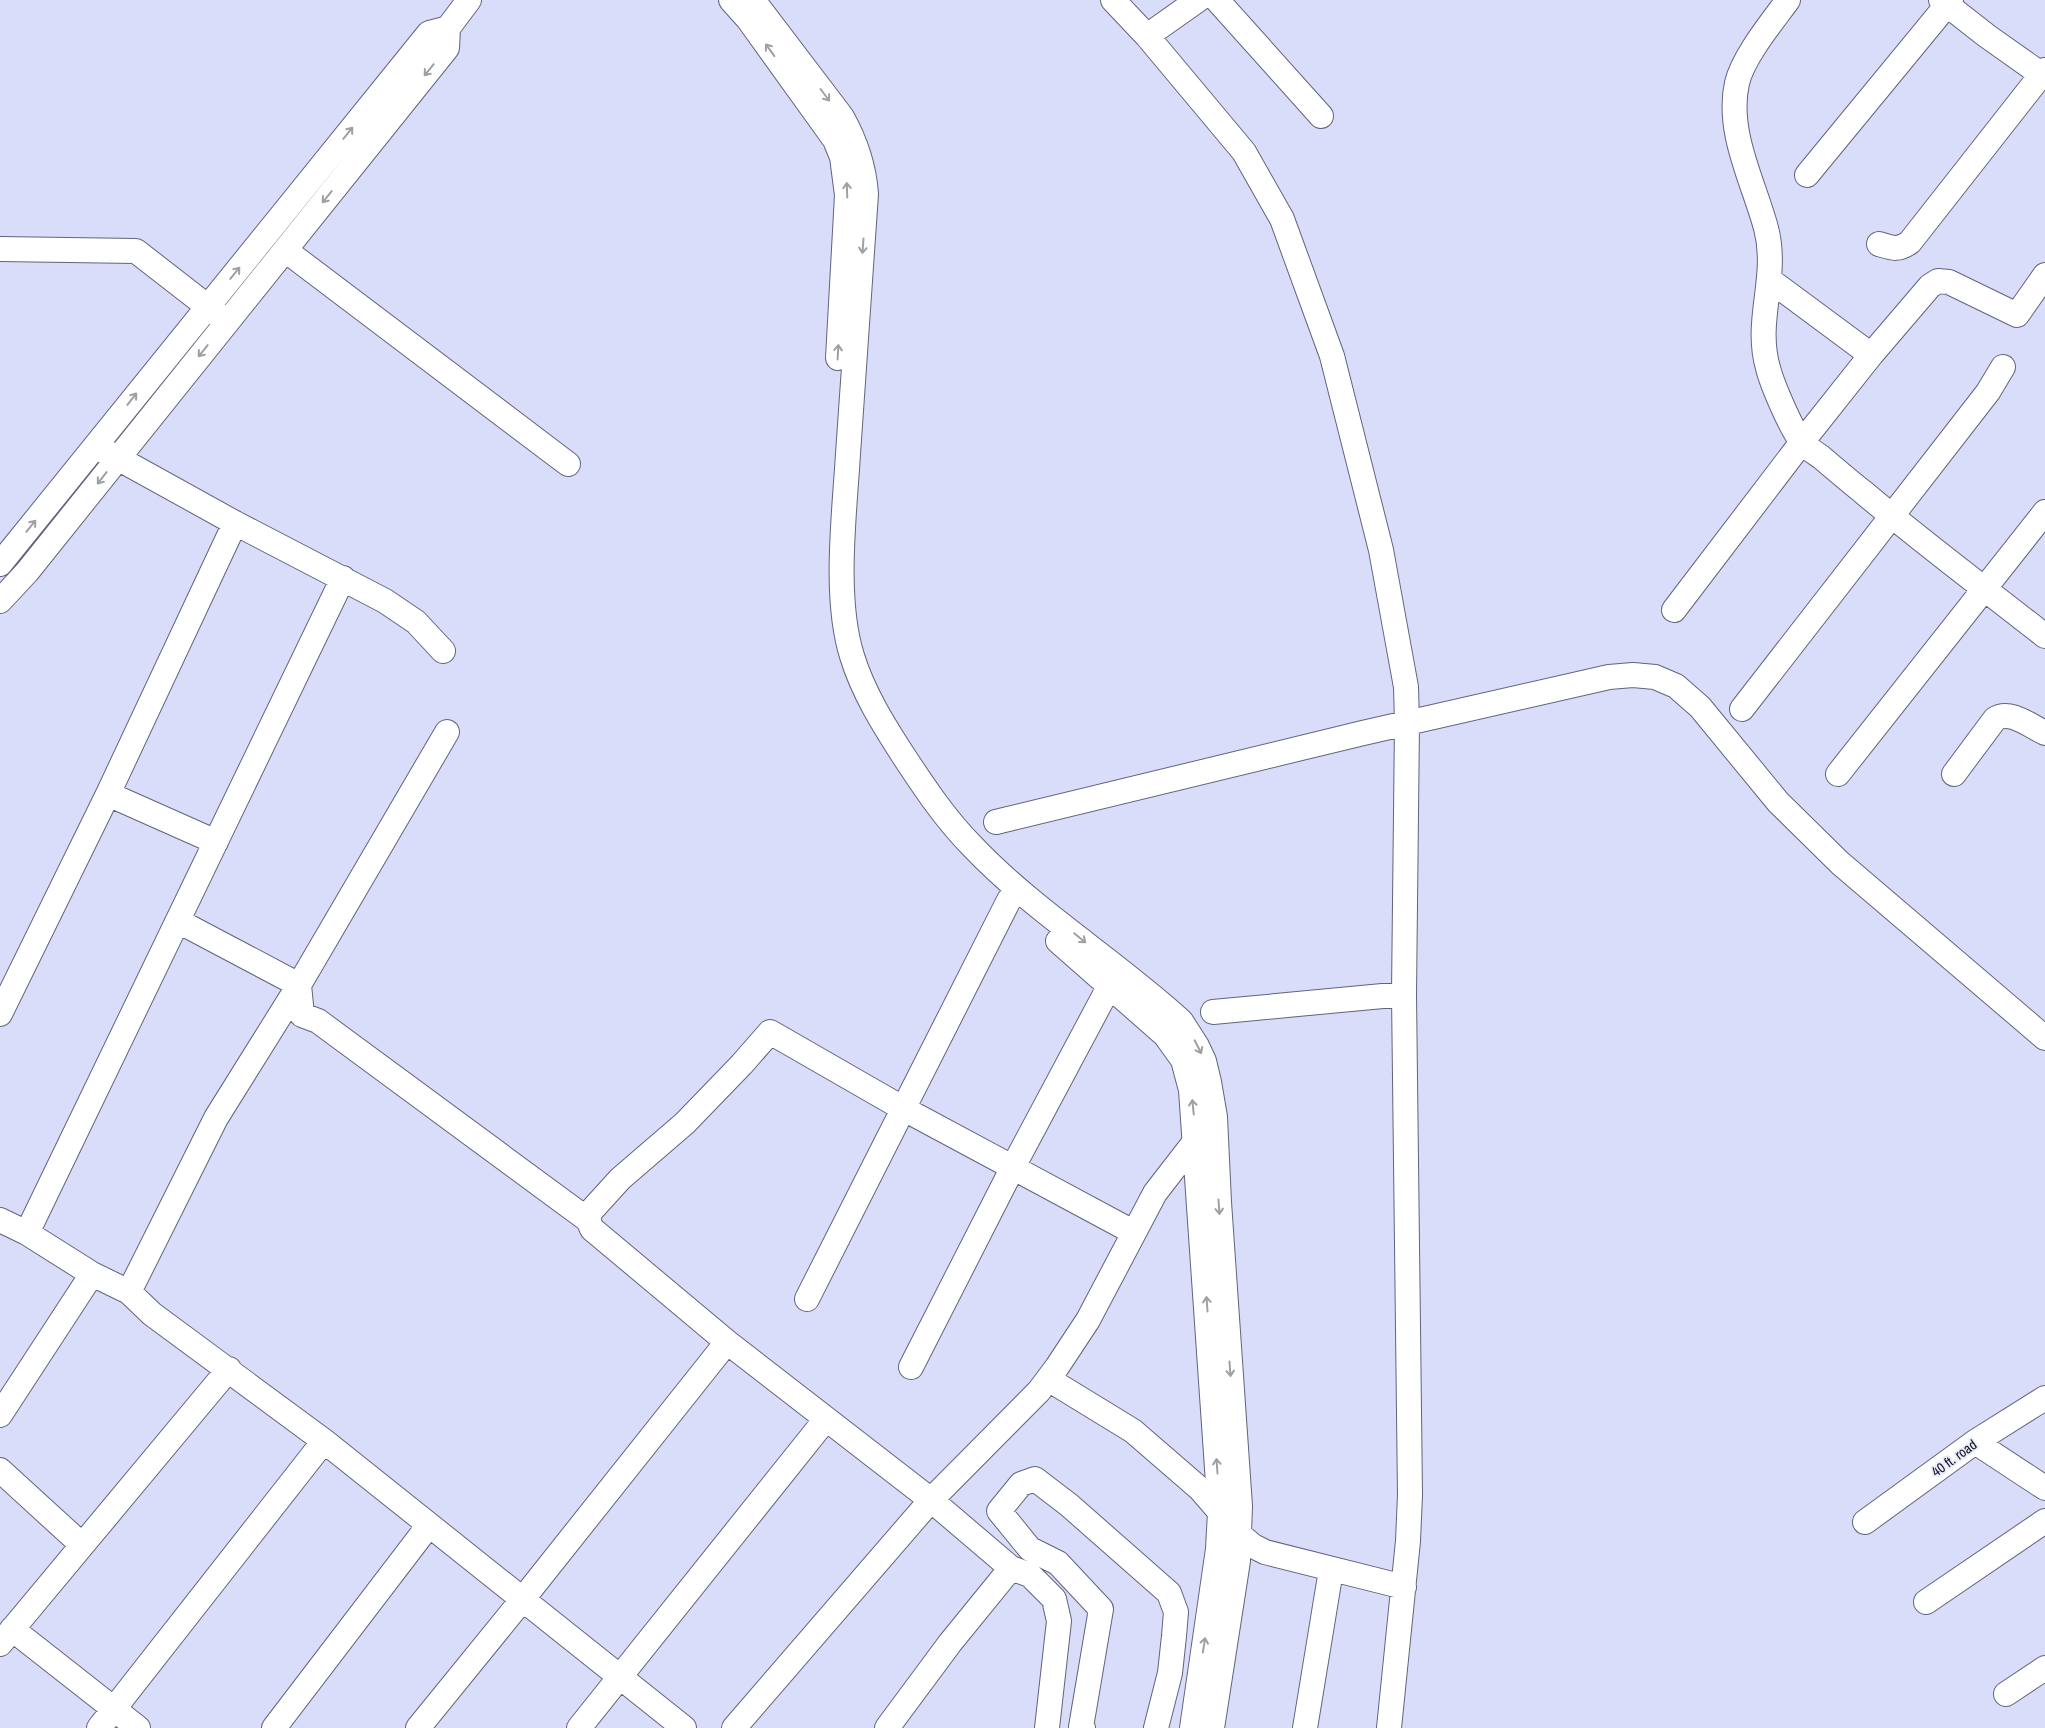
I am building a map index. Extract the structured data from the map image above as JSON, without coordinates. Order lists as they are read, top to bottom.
{
  "streets": {
    "street": ["40 ft. road"]
  }
}
